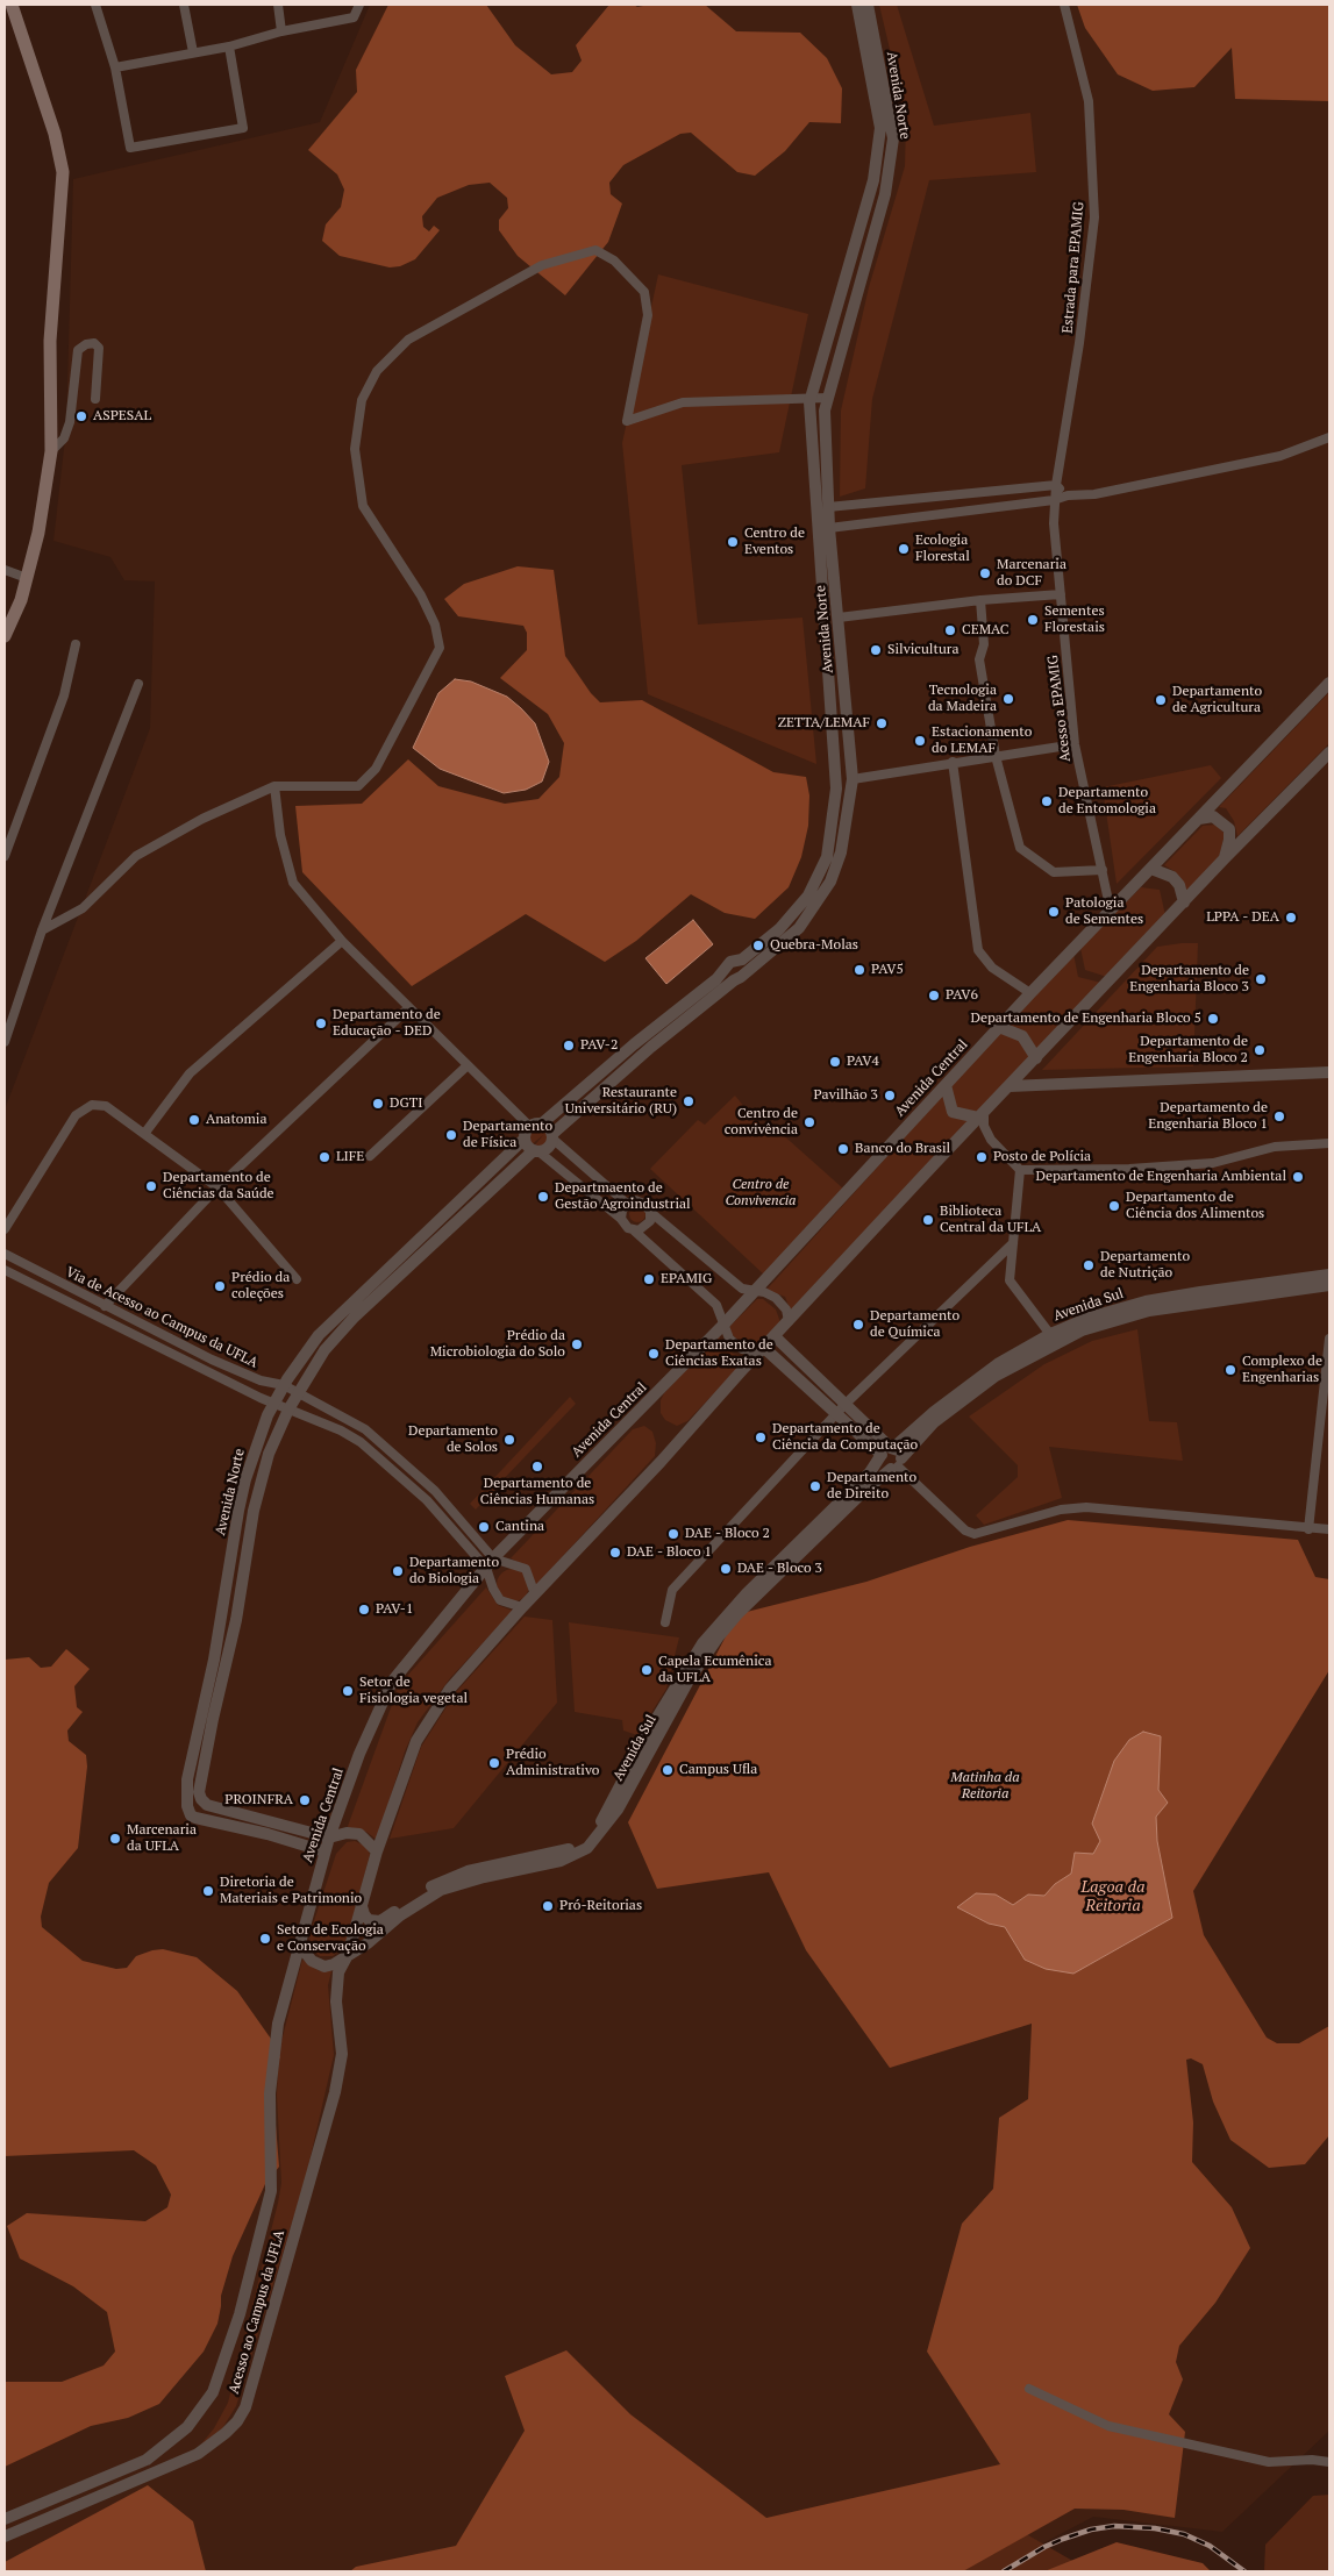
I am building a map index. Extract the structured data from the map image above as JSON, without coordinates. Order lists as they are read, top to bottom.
{
  "streets": {
    "street": [
      "Avenida Norte",
      "Estrada para EPAMIG",
      "Acesso a EPAMIG",
      "Avenida Central",
      "Avenida Sul",
      "Via de Acesso ao Campus da UFLA",
      "Acesso ao Campus da UFLA"
    ]
  },
  "crossings": [
    ["Avenida Norte", "Avenida Central"],
    ["Avenida Norte", "Via de Acesso ao Campus da UFLA"],
    ["Estrada para EPAMIG", "Acesso a EPAMIG"],
    ["Acesso a EPAMIG", "Avenida Central"],
    ["Avenida Central", "Avenida Sul"],
    ["Avenida Central", "Via de Acesso ao Campus da UFLA"],
    ["Avenida Central", "Acesso ao Campus da UFLA"],
    ["Avenida Sul", "Acesso ao Campus da UFLA"]
  ],
  "water": ["Lagoa da Reitoria"],
  "parks": ["Centro de Convivencia", "Matinha da Reitoria"],
  "places": [
    "ASPESAL",
    "Centro de Eventos",
    "Ecologia Florestal",
    "Marcenaria do DCF",
    "Sementes Florestais",
    "CEMAC",
    "Silvicultura",
    "Tecnologia da Madeira",
    "Departamento de Agricultura",
    "ZETTA/LEMAF",
    "Estacionamento do LEMAF",
    "Departamento de Entomologia",
    "Patologia de Sementes",
    "LPPA - DEA",
    "Quebra-Molas",
    "PAV5",
    "Departamento de Engenharia Bloco 3",
    "PAV6",
    "Departamento de Engenharia Bloco 5",
    "Departamento de Educação - DED",
    "PAV-2",
    "Departamento de Engenharia Bloco 2",
    "PAV4",
    "Pavilhão 3",
    "Restaurante Universitário (RU)",
    "DGTI",
    "Departamento de Engenharia Bloco 1",
    "Anatomia",
    "Centro de convivência",
    "Departamento de Física",
    "Banco do Brasil",
    "LIFE",
    "Posto de Polícia",
    "Departamento de Engenharia Ambiental",
    "Departamento de Ciências da Saúde",
    "Departmaento de Gestão Agroindustrial",
    "Departamento de Ciência dos Alimentos",
    "Biblioteca Central da UFLA",
    "Departamento de Nutrição",
    "EPAMIG",
    "Prédio da coleções",
    "Departamento de Química",
    "Prédio da Microbiologia do Solo",
    "Departamento de Ciências Exatas",
    "Complexo de Engenharias",
    "Departamento de Ciência da Computação",
    "Departamento de Solos",
    "Departamento de Ciências Humanas",
    "Departamento de Direito",
    "Cantina",
    "DAE - Bloco 2",
    "DAE - Bloco 1",
    "DAE - Bloco 3",
    "Departamento do Biologia",
    "PAV-1",
    "Capela Ecumênica da UFLA",
    "Setor de Fisiologia vegetal",
    "Prédio Administrativo",
    "Campus Ufla",
    "PROINFRA",
    "Marcenaria da UFLA",
    "Diretoria de Materiais e Patrimonio",
    "Pró-Reitorias",
    "Setor de Ecologia e Conservação"
  ]
}
